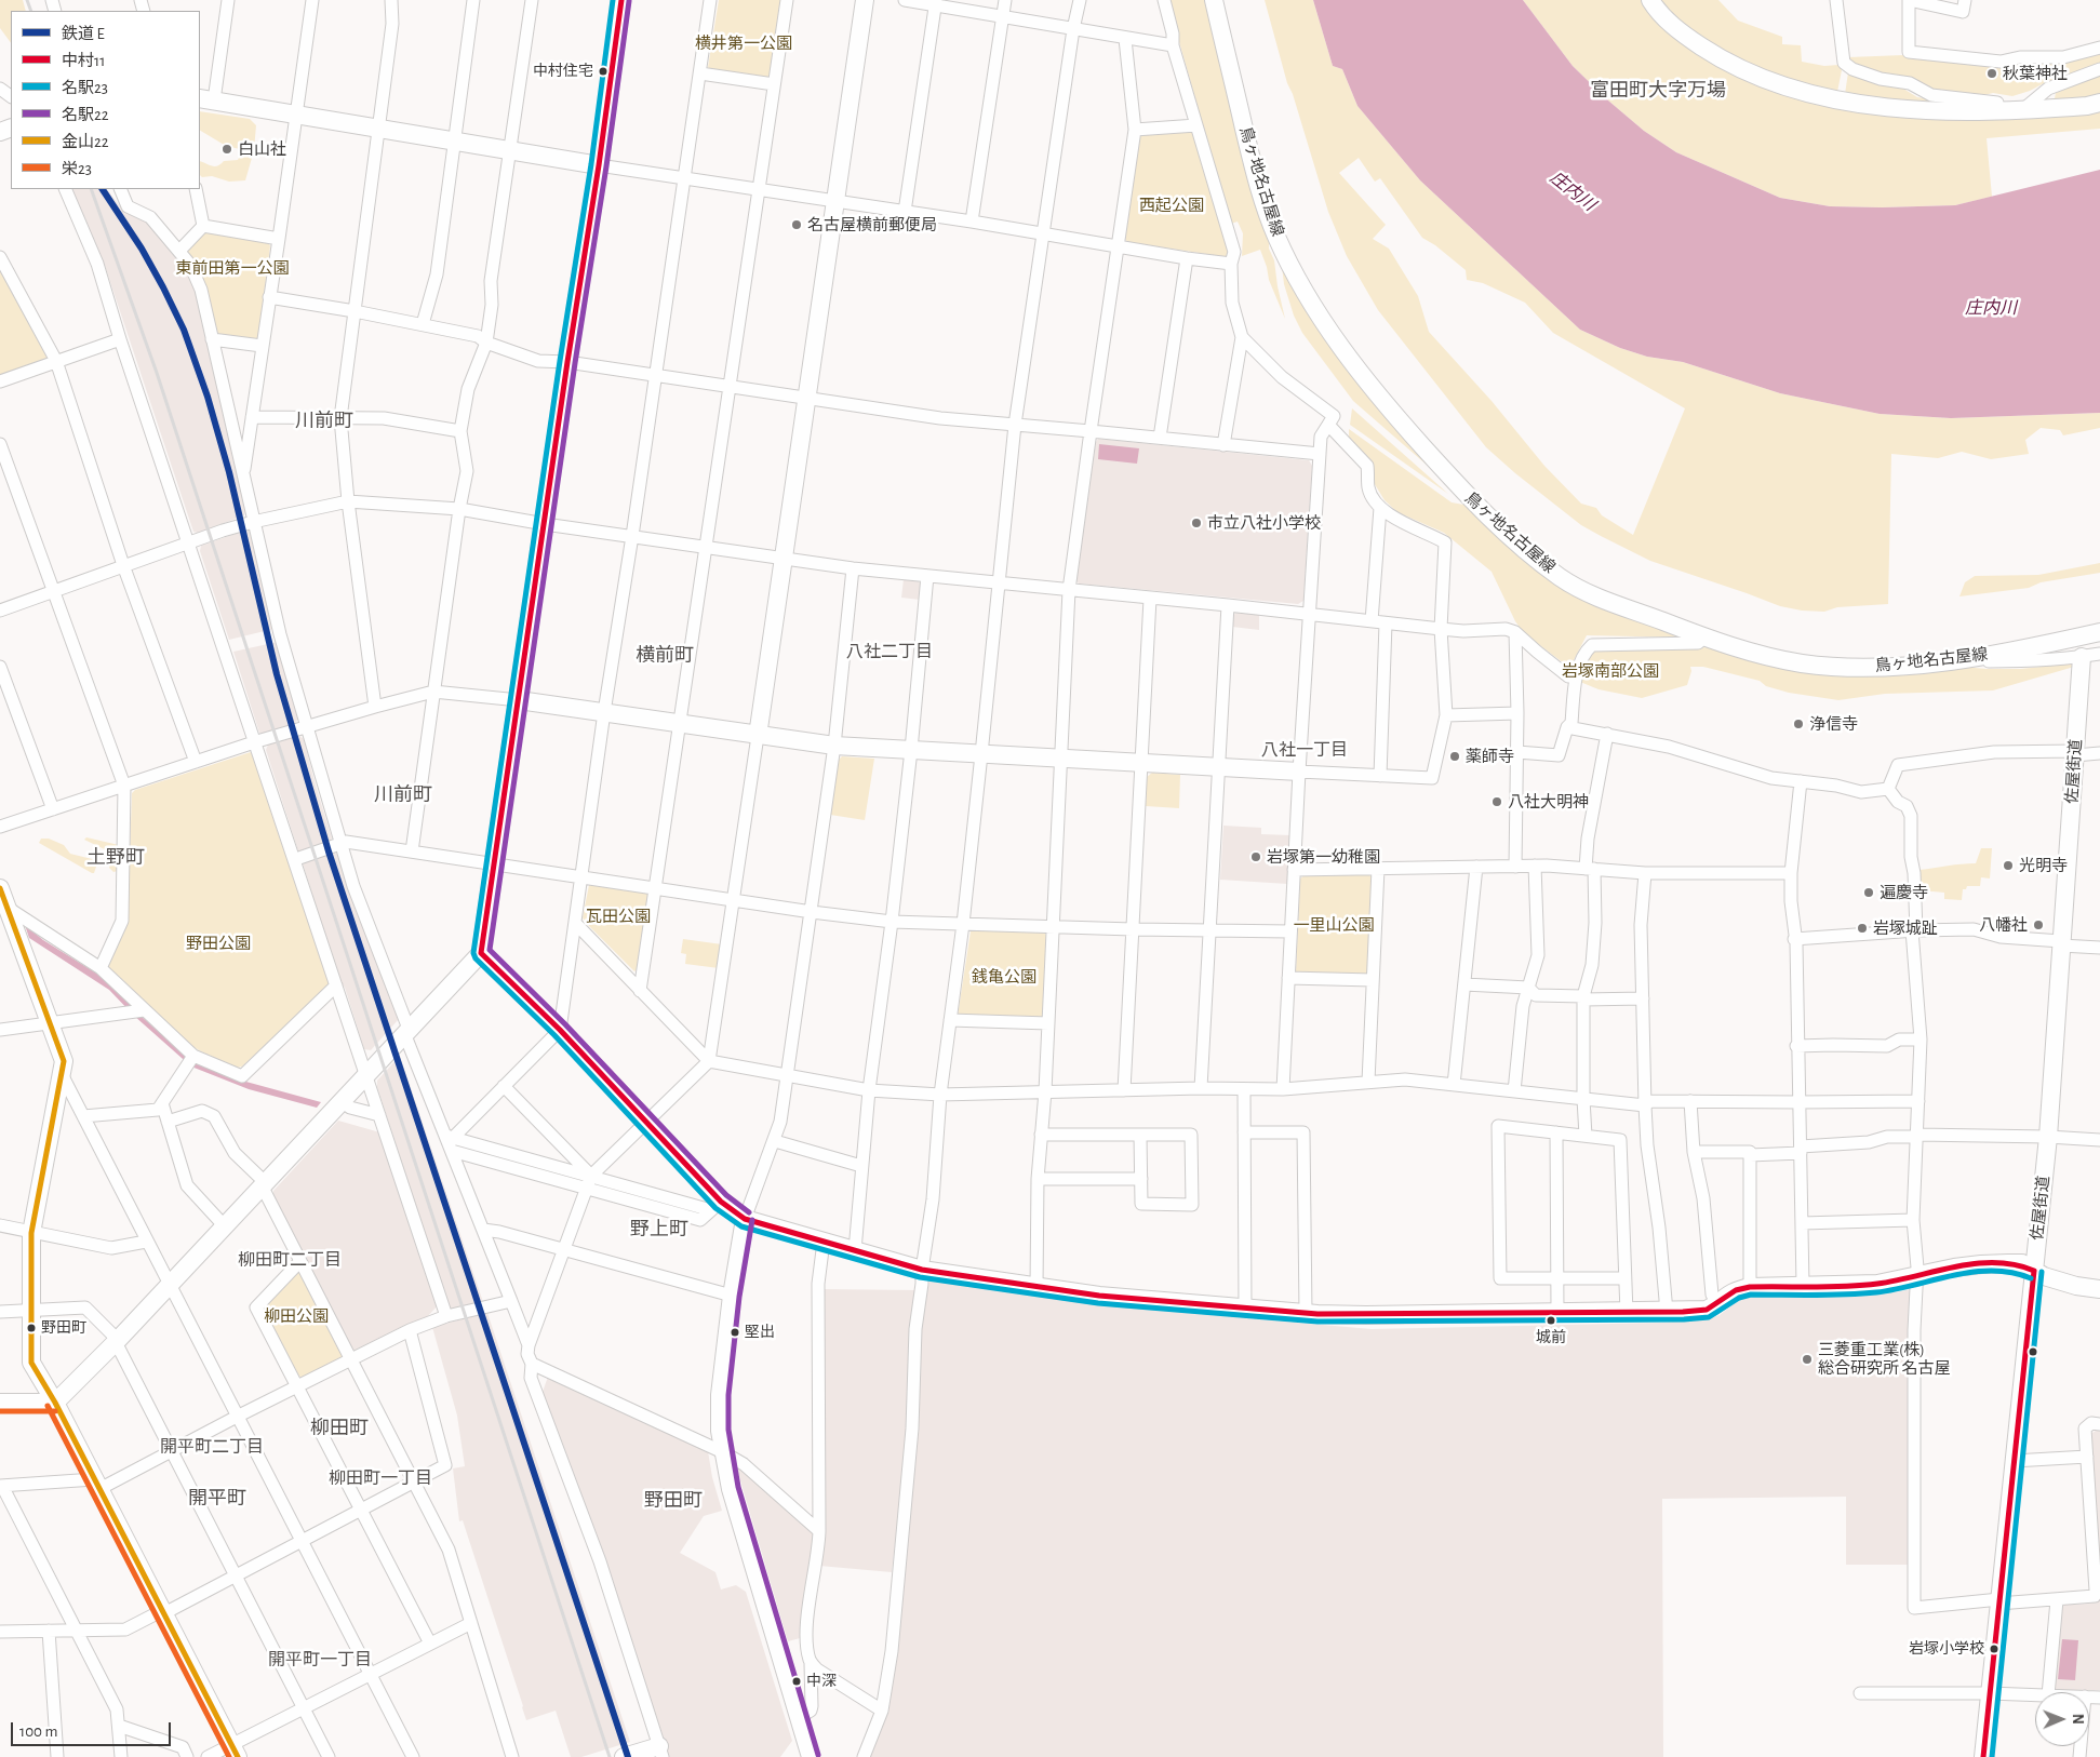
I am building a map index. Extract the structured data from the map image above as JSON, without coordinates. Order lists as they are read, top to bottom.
{
  "streets": {
    "street": ["鳥ヶ地名古屋線", "佐屋街道"]
  },
  "districts": [
    "富田町大字万場",
    "川前町",
    "八社二丁目",
    "横前町",
    "八社一丁目",
    "川前町",
    "土野町",
    "野上町",
    "柳田町二丁目",
    "柳田町",
    "開平町二丁目",
    "柳田町一丁目",
    "開平町",
    "野田町",
    "開平町一丁目"
  ],
  "water": ["庄内川"],
  "parks": [
    "横井第一公園",
    "西起公園",
    "東前田第一公園",
    "岩塚南部公園",
    "瓦田公園",
    "一里山公園",
    "野田公園",
    "銭亀公園",
    "柳田公園"
  ],
  "places": [
    "中村住宅",
    "秋葉神社",
    "白山社",
    "名古屋横前郵便局",
    "市立八社小学校",
    "浄信寺",
    "薬師寺",
    "八社大明神",
    "岩塚第一幼稚園",
    "光明寺",
    "遍慶寺",
    "八幡社",
    "岩塚城趾",
    "城前",
    "野田町",
    "堅出",
    "三菱重工業(株) 総合研究所 名古屋",
    "岩塚小学校",
    "中深"
  ],
  "lines": [
    "transit line 中村11",
    "transit line 名駅23",
    "transit line 名駅22",
    "rail line E",
    "transit line 金山22",
    "transit line 栄23"
  ],
  "legend": [
    "鉄道 E",
    "中村11",
    "名駅23",
    "名駅22",
    "金山22",
    "栄23"
  ],
  "scale_bar": "100 m",
  "north": "right"
}
